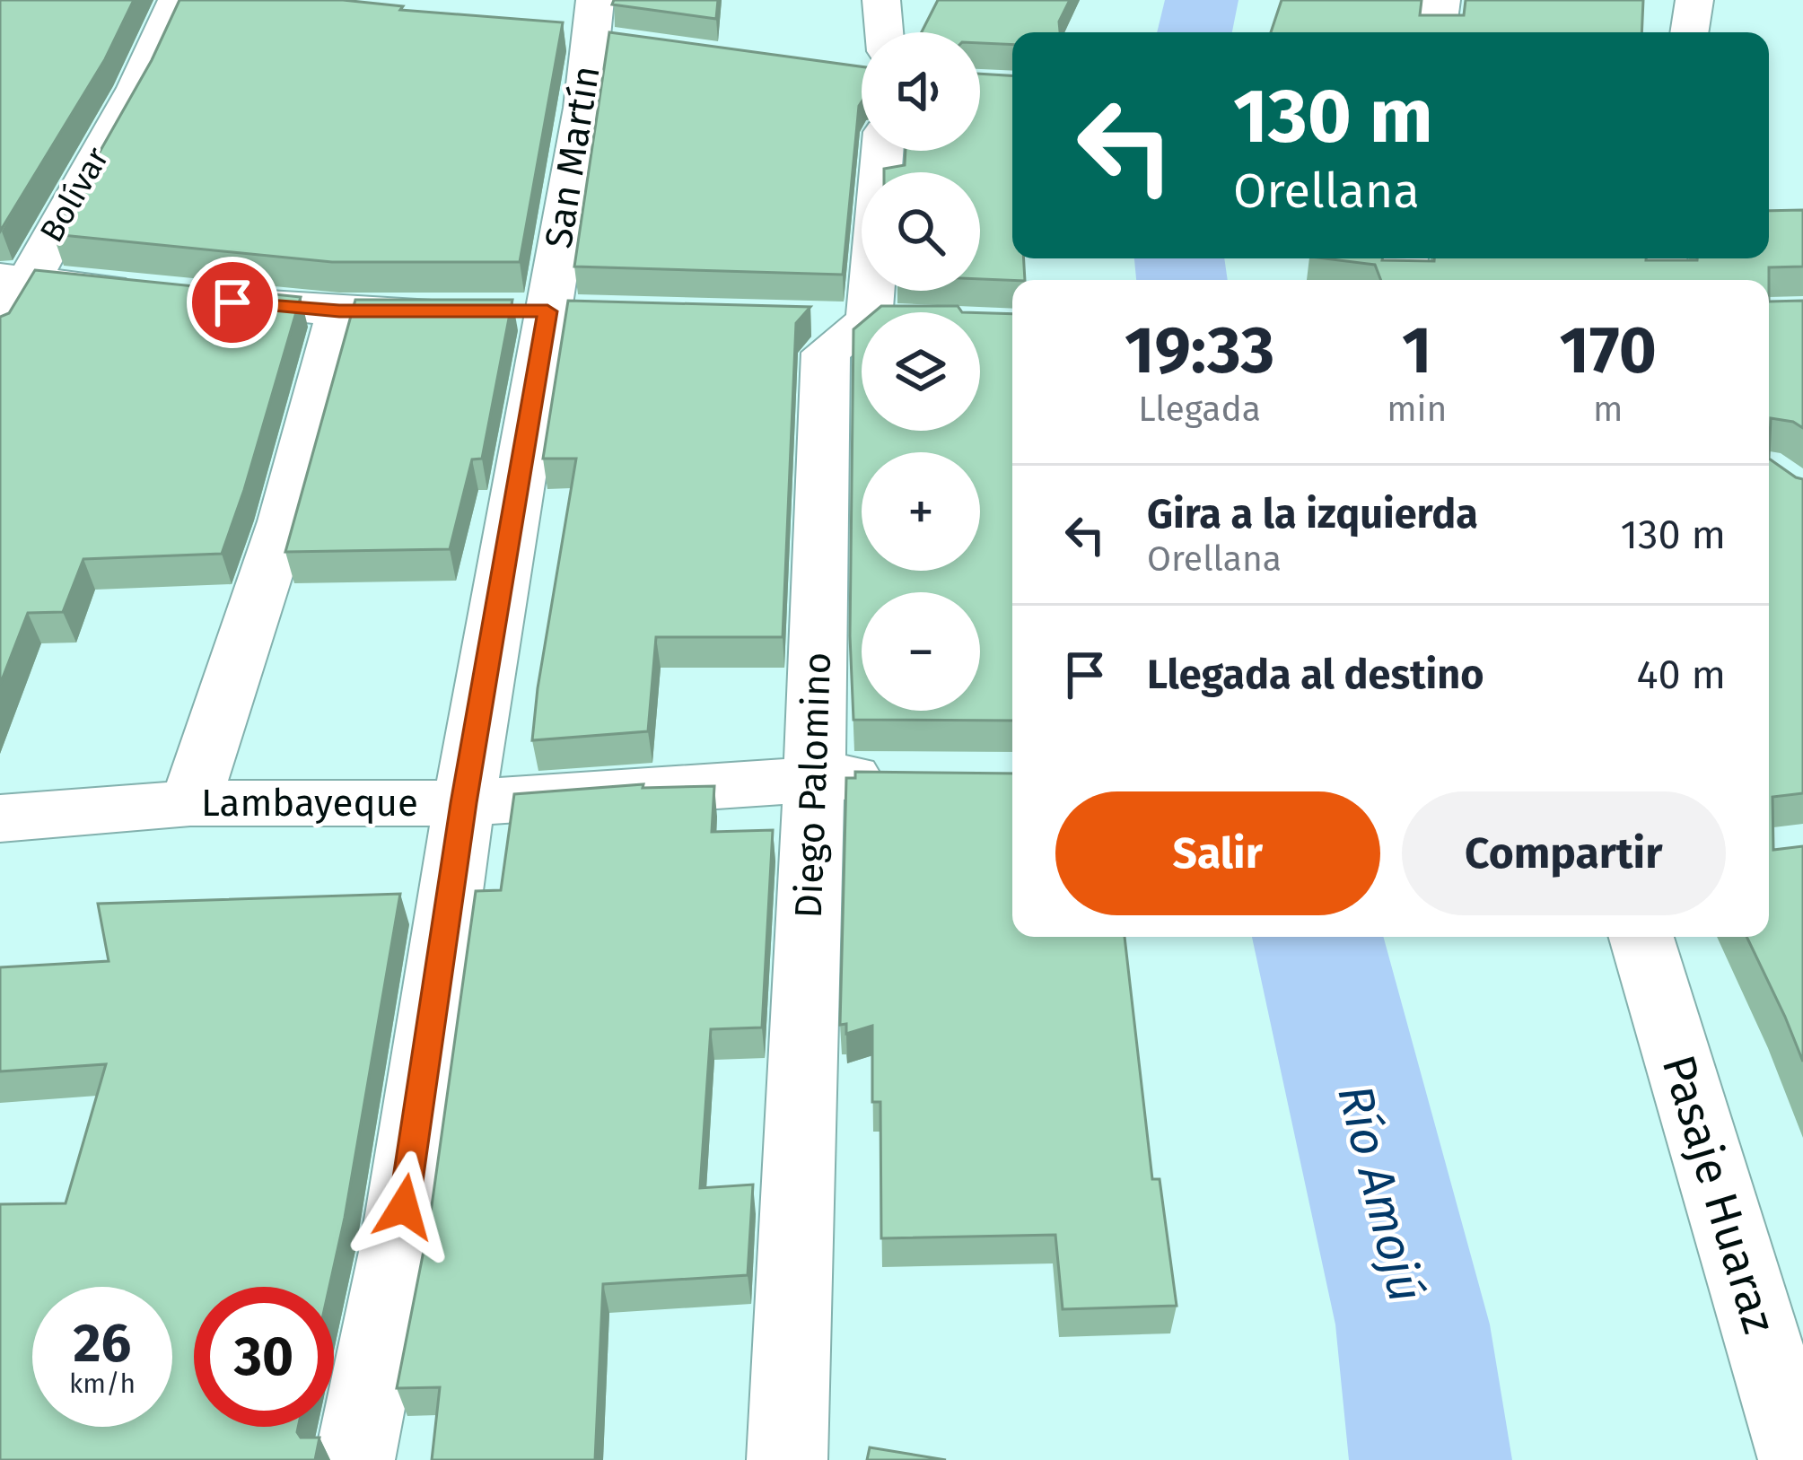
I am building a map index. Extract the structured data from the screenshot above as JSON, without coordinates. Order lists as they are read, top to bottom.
{
  "streets": {
    "street": [
      "San Martín",
      "Bolívar",
      "Diego Palomino",
      "Lambayeque",
      "Pasaje Huaraz"
    ]
  },
  "crossings": [
    ["San Martín", "Lambayeque"],
    ["Diego Palomino", "Lambayeque"]
  ],
  "water": ["Río Amojú"],
  "page": {
    "map_buttons": ["+", "−"],
    "turn": ["130 m", "Orellana"],
    "eta": [
      "19:33",
      "Llegada",
      "1",
      "min",
      "170",
      "m"
    ],
    "list": [
      {
        "name": "Gira a la izquierda",
        "note": "Orellana",
        "value": "130 m"
      },
      {
        "name": "Llegada al destino",
        "value": "40 m"
      }
    ],
    "buttons": ["Salir", "Compartir"],
    "speed": "26 km/h",
    "limit": "30"
  }
}
